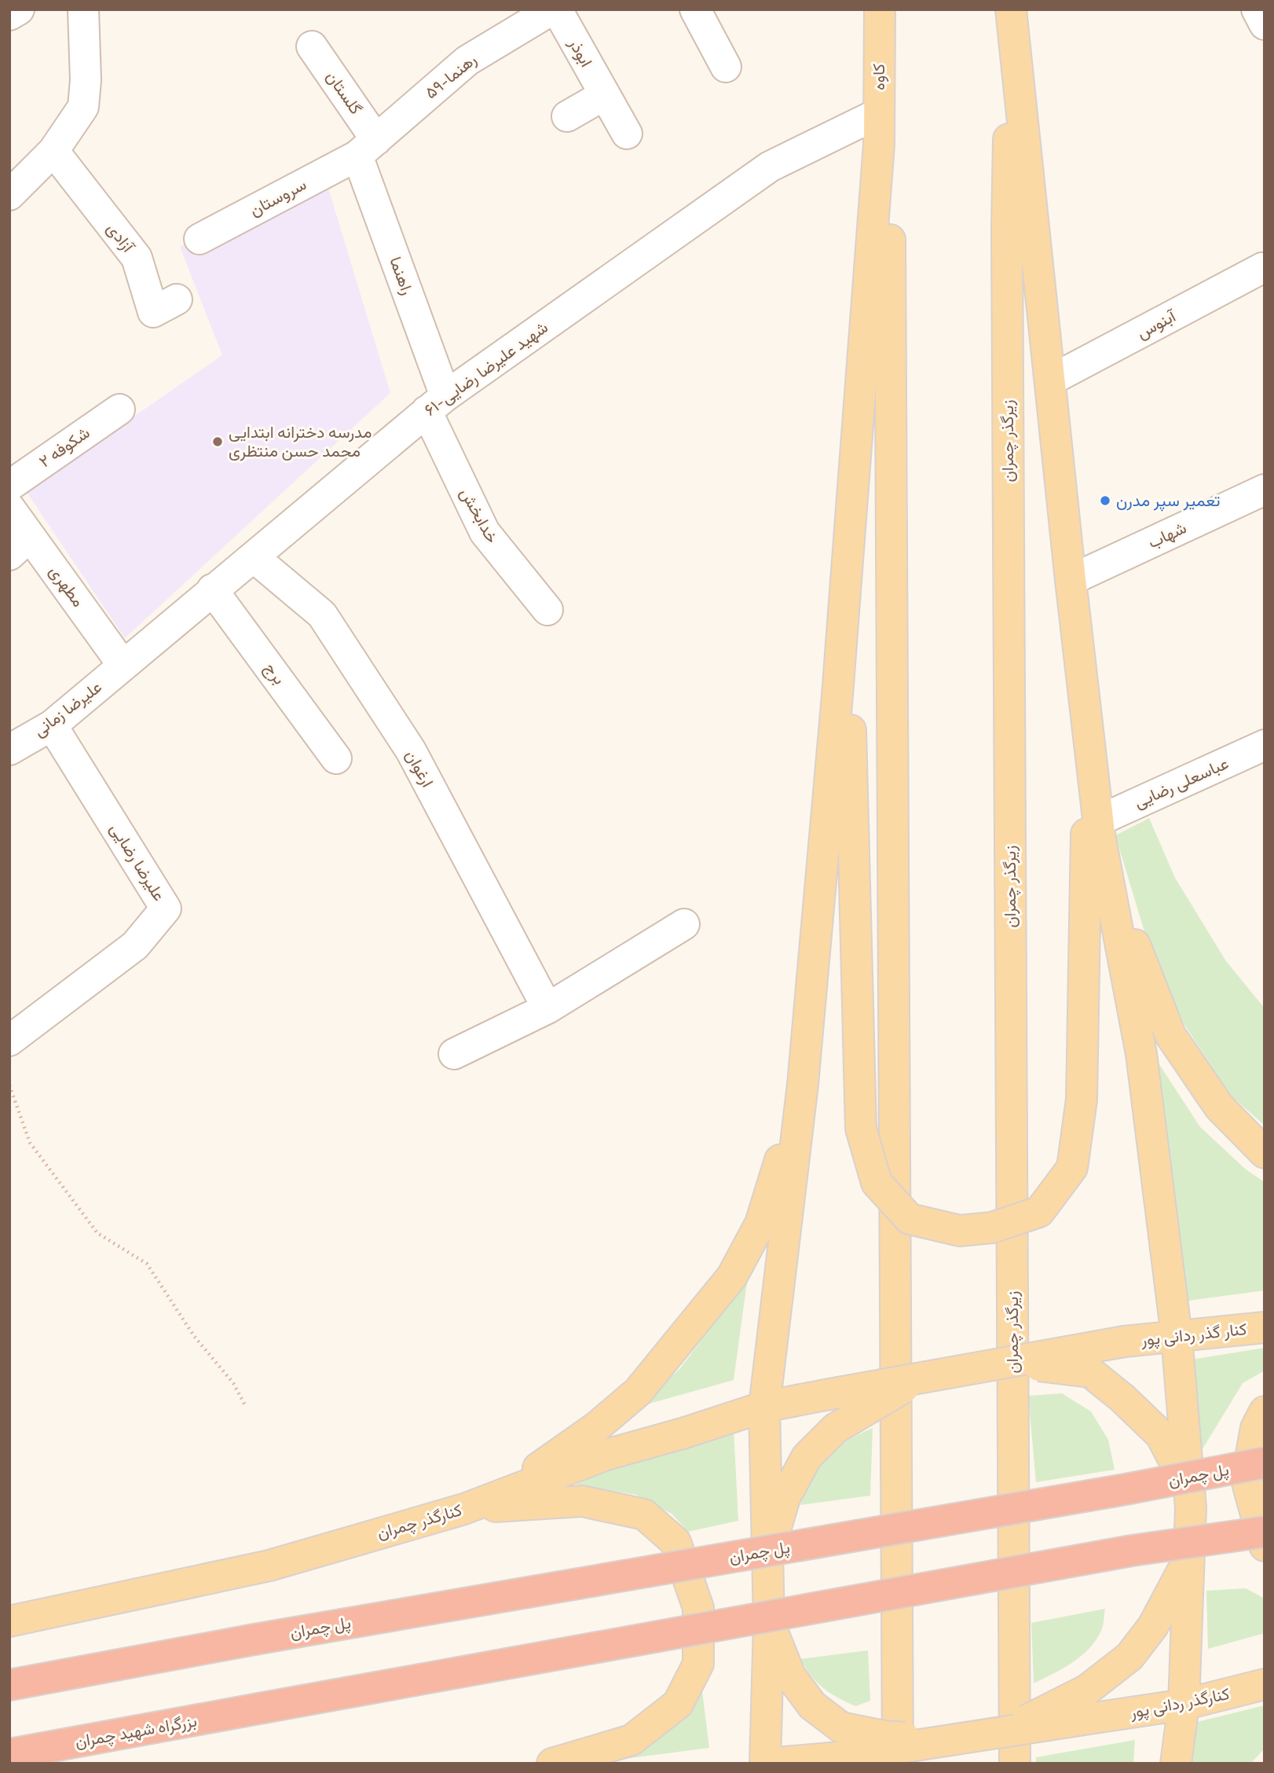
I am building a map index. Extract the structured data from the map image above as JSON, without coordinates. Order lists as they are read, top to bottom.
{
  "streets": {
    "highway": ["پل چمران", "بزرگراه شهید چمران"],
    "main road": [
      "کاوه",
      "زیرگذر چمران",
      "کنار گذر ردانی پور",
      "کنارگذر چمران",
      "کنارگذر ردانی پور"
    ],
    "street": [
      "ابوذر",
      "۵۹-رهنما",
      "گلستان",
      "سروستان",
      "آزادی",
      "راهنما",
      "آبنوس",
      "۶۱-شهید علیرضا رضایی",
      "شکوفه ۲",
      "خدابخش",
      "شهاب",
      "مطهری",
      "برج",
      "علیرضا زمانی",
      "ارغوان",
      "عباسعلی رضایی",
      "علیرضا رضایی"
    ]
  },
  "crossings": [
    ["۵۹-رهنما", "گلستان"],
    ["۵۹-رهنما", "سروستان"],
    ["۵۹-رهنما", "راهنما"],
    ["کاوه", "۶۱-شهید علیرضا رضایی"],
    ["گلستان", "سروستان"],
    ["گلستان", "راهنما"],
    ["سروستان", "راهنما"],
    ["راهنما", "۶۱-شهید علیرضا رضایی"],
    ["راهنما", "خدابخش"],
    ["۶۱-شهید علیرضا رضایی", "خدابخش"],
    ["۶۱-شهید علیرضا رضایی", "مطهری"],
    ["۶۱-شهید علیرضا رضایی", "برج"],
    ["۶۱-شهید علیرضا رضایی", "علیرضا زمانی"],
    ["۶۱-شهید علیرضا رضایی", "ارغوان"],
    ["مطهری", "علیرضا زمانی"],
    ["علیرضا زمانی", "علیرضا رضایی"],
    ["کنار گذر ردانی پور", "کنارگذر چمران"]
  ],
  "places": ["مدرسه دخترانه ابتدایی محمد حسن منتظری", "تعمیر سپر مدرن"]
}
